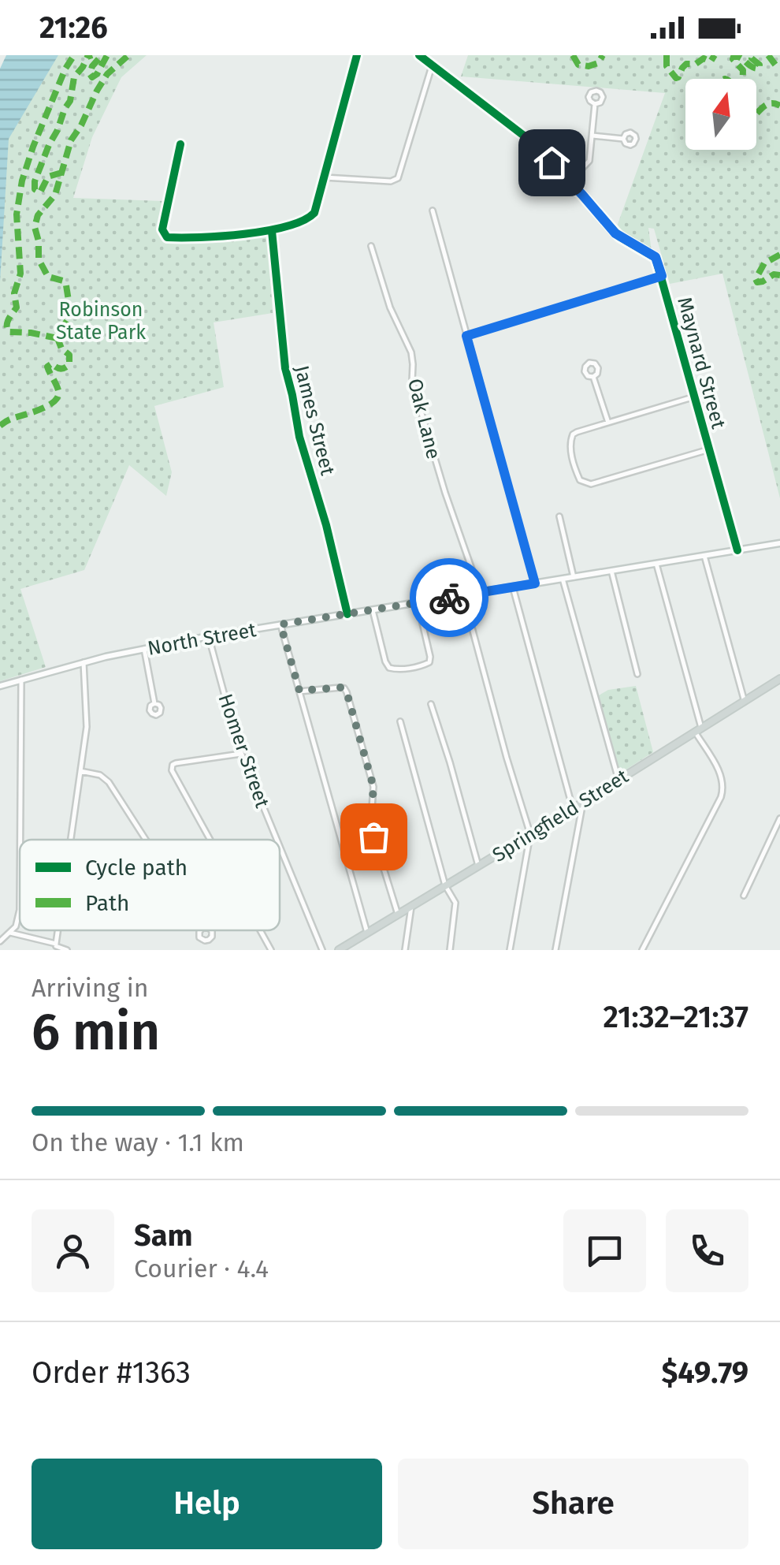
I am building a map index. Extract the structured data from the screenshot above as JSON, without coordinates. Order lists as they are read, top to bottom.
{
  "streets": {
    "main road": ["North Street", "Springfield Street"],
    "street": [
      "Maynard Street",
      "Oak Lane",
      "James Street",
      "Homer Street"
    ]
  },
  "crossings": [
    ["Maynard Street", "North Street"],
    ["Oak Lane", "North Street"],
    ["James Street", "North Street"],
    ["North Street", "Homer Street"]
  ],
  "parks": ["Robinson State Park"],
  "legend": ["Cycle path", "Path"],
  "north": "top",
  "page": {
    "status": "21:26",
    "heading": ["6 min", "Arriving in", "21:32–21:37"],
    "panel": [
      "Sam",
      "Courier · 4.4",
      "Order #1363",
      "$49.79"
    ],
    "bar": "On the way · 1.1 km",
    "buttons": ["Help", "Share"]
  }
}
